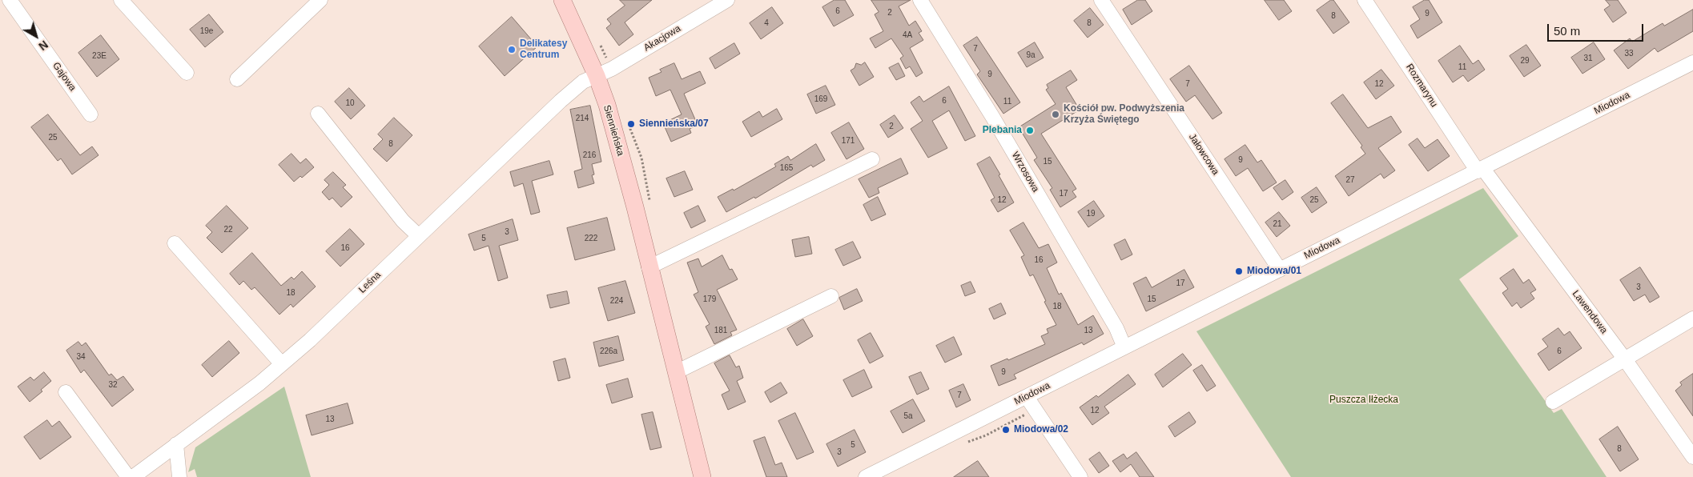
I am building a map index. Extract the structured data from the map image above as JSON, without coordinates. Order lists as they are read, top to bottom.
{
  "streets": {
    "main road": ["Siennieńska"],
    "street": [
      "Akacjowa",
      "Gajowa",
      "Rozmarynu",
      "Miodowa",
      "Jałowcowa",
      "Wrzosowa",
      "Leśna",
      "Lawendowa"
    ]
  },
  "crossings": [
    ["Akacjowa", "Siennieńska"],
    ["Akacjowa", "Leśna"],
    ["Rozmarynu", "Miodowa"],
    ["Rozmarynu", "Lawendowa"],
    ["Miodowa", "Jałowcowa"],
    ["Miodowa", "Wrzosowa"],
    ["Miodowa", "Lawendowa"],
    ["Siennieńska", "Leśna"]
  ],
  "parks": ["Puszcza Iłżecka"],
  "places": [
    "Delikatesy Centrum",
    "Kościół pw. Podwyższenia Krzyża Świętego",
    "Siennieńska/07",
    "Plebania",
    "Miodowa/01",
    "Miodowa/02"
  ],
  "house_numbers": [
    "6",
    "2",
    "9",
    "8",
    "4",
    "8",
    "19e",
    "4A",
    "7",
    "33",
    "9a",
    "23E",
    "31",
    "29",
    "11",
    "9",
    "7",
    "12",
    "169",
    "6",
    "11",
    "10",
    "214",
    "2",
    "25",
    "171",
    "8",
    "216",
    "9",
    "15",
    "165",
    "27",
    "17",
    "12",
    "25",
    "19",
    "21",
    "22",
    "3",
    "5",
    "222",
    "16",
    "16",
    "17",
    "3",
    "18",
    "179",
    "15",
    "224",
    "18",
    "181",
    "13",
    "226a",
    "6",
    "34",
    "9",
    "32",
    "7",
    "12",
    "5a",
    "13",
    "5",
    "8",
    "3"
  ],
  "scale_bar": "50 m",
  "north": "bottom right"
}
